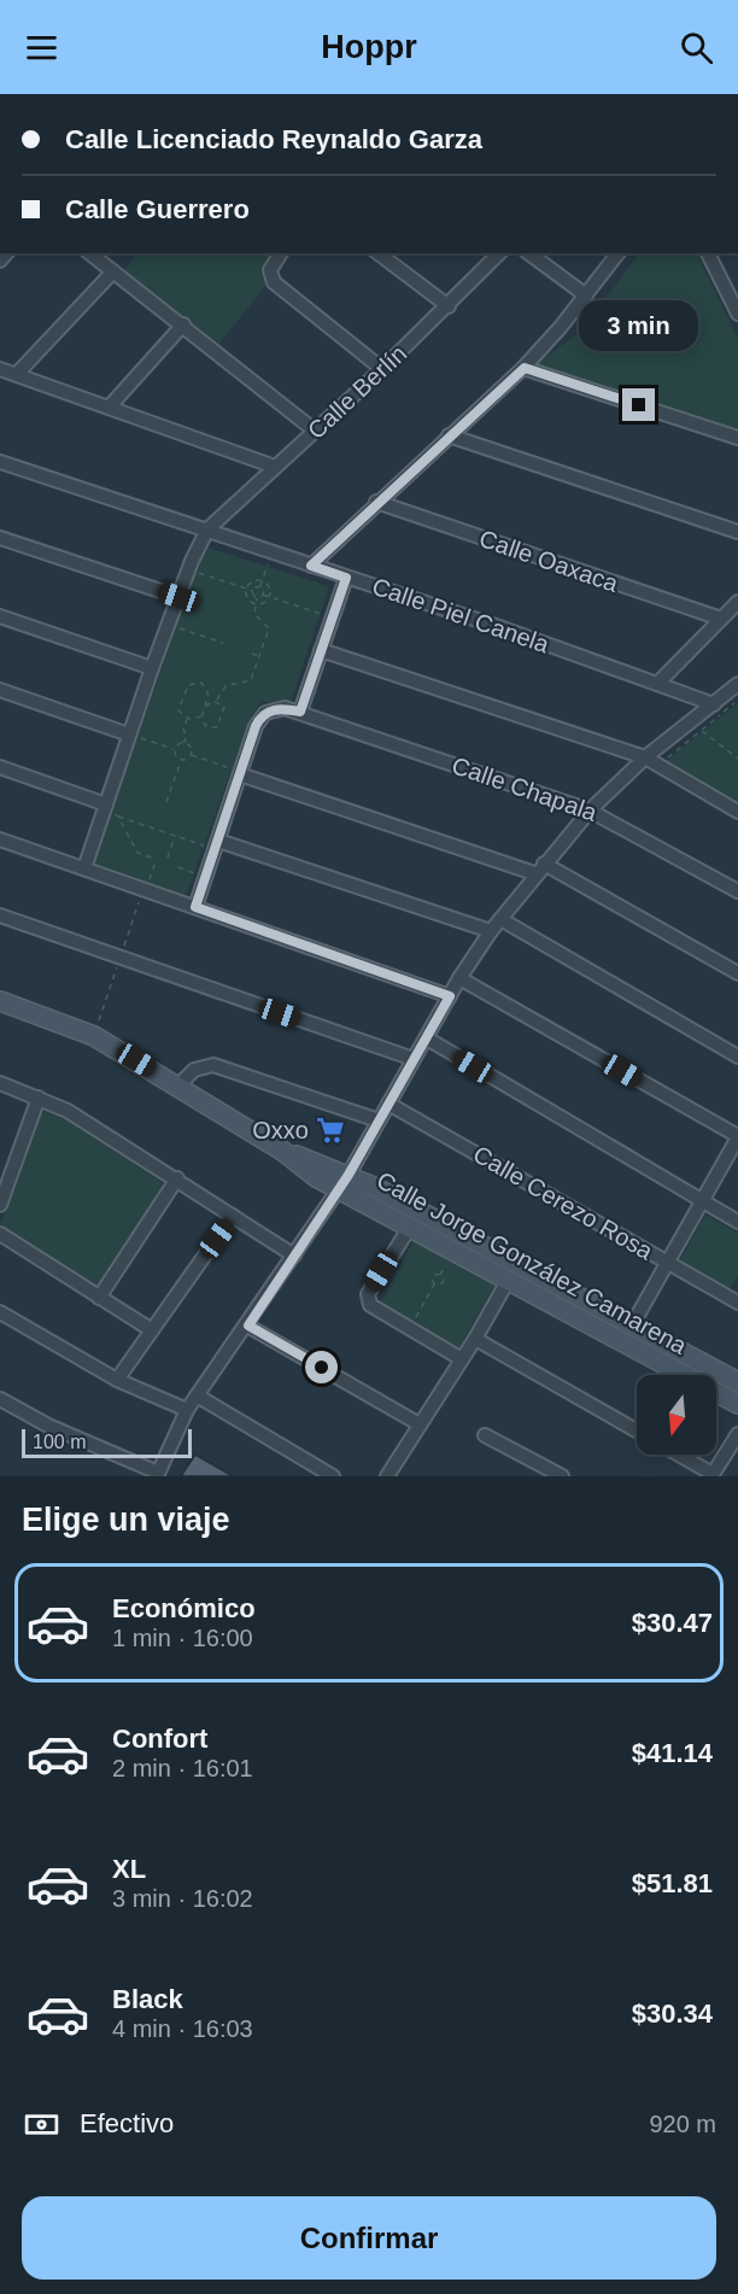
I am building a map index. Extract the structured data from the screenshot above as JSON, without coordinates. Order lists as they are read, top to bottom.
{
  "streets": {
    "street": [
      "Calle Berlín",
      "Calle Oaxaca",
      "Calle Piel Canela",
      "Calle Chapala",
      "Calle Cerezo Rosa",
      "Calle Jorge González Camarena"
    ]
  },
  "crossings": [
    ["Calle Berlín", "Calle Piel Canela"]
  ],
  "places": {
    "supermarket": ["Oxxo"]
  },
  "scale_bar": "100 m",
  "north": "bottom",
  "page": {
    "header": "Hoppr",
    "banner": ["Calle Licenciado Reynaldo Garza", "Calle Guerrero"],
    "bubble": "3 min",
    "scale": "100 m",
    "heading": "Elige un viaje",
    "list": [
      {
        "name": "Económico",
        "note": "1 min · 16:00",
        "value": "$30.47"
      },
      {
        "name": "Confort",
        "note": "2 min · 16:01",
        "value": "$41.14"
      },
      {
        "name": "XL",
        "note": "3 min · 16:02",
        "value": "$51.81"
      },
      {
        "name": "Black",
        "note": "4 min · 16:03",
        "value": "$30.34"
      }
    ],
    "pay": ["Efectivo", "920 m"],
    "buttons": "Confirmar"
  }
}
